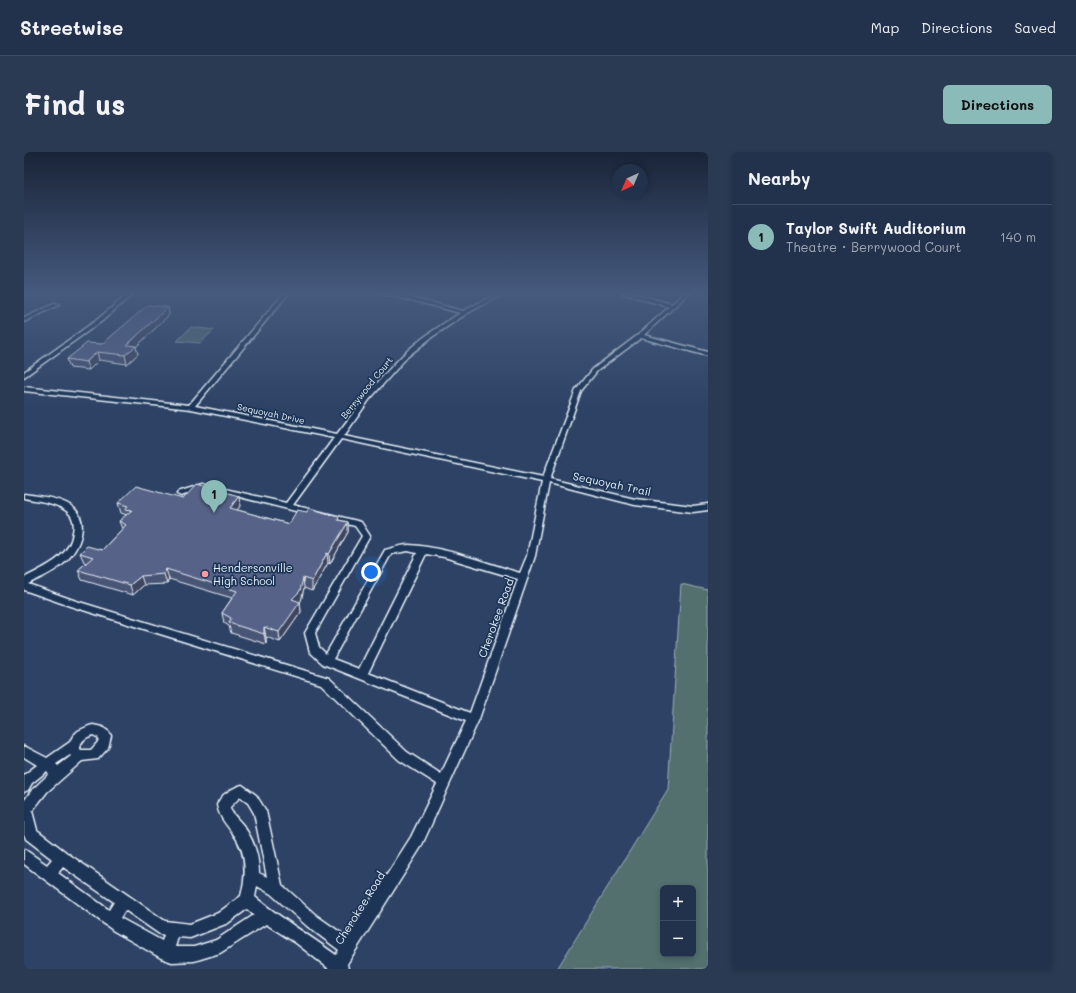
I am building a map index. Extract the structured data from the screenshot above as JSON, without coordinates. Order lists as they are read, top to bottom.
{
  "streets": {
    "street": [
      "Berrywood Court",
      "Sequoyah Drive",
      "Sequoyah Trail",
      "Cherokee Road"
    ]
  },
  "crossings": [
    ["Berrywood Court", "Sequoyah Drive"],
    ["Sequoyah Drive", "Sequoyah Trail"],
    ["Sequoyah Trail", "Cherokee Road"]
  ],
  "places": ["Hendersonville High School"],
  "north": "bottom left",
  "page": {
    "header": "Streetwise",
    "nav": ["Map", "Directions", "Saved"],
    "buttons": "Directions",
    "title": "Find us",
    "heading": "Nearby",
    "list": [
      {
        "mark": "1",
        "name": "Taylor Swift Auditorium",
        "note": "Theatre · Berrywood Court",
        "value": "140 m"
      }
    ],
    "pins": "1",
    "map_buttons": ["+", "−"]
  }
}
